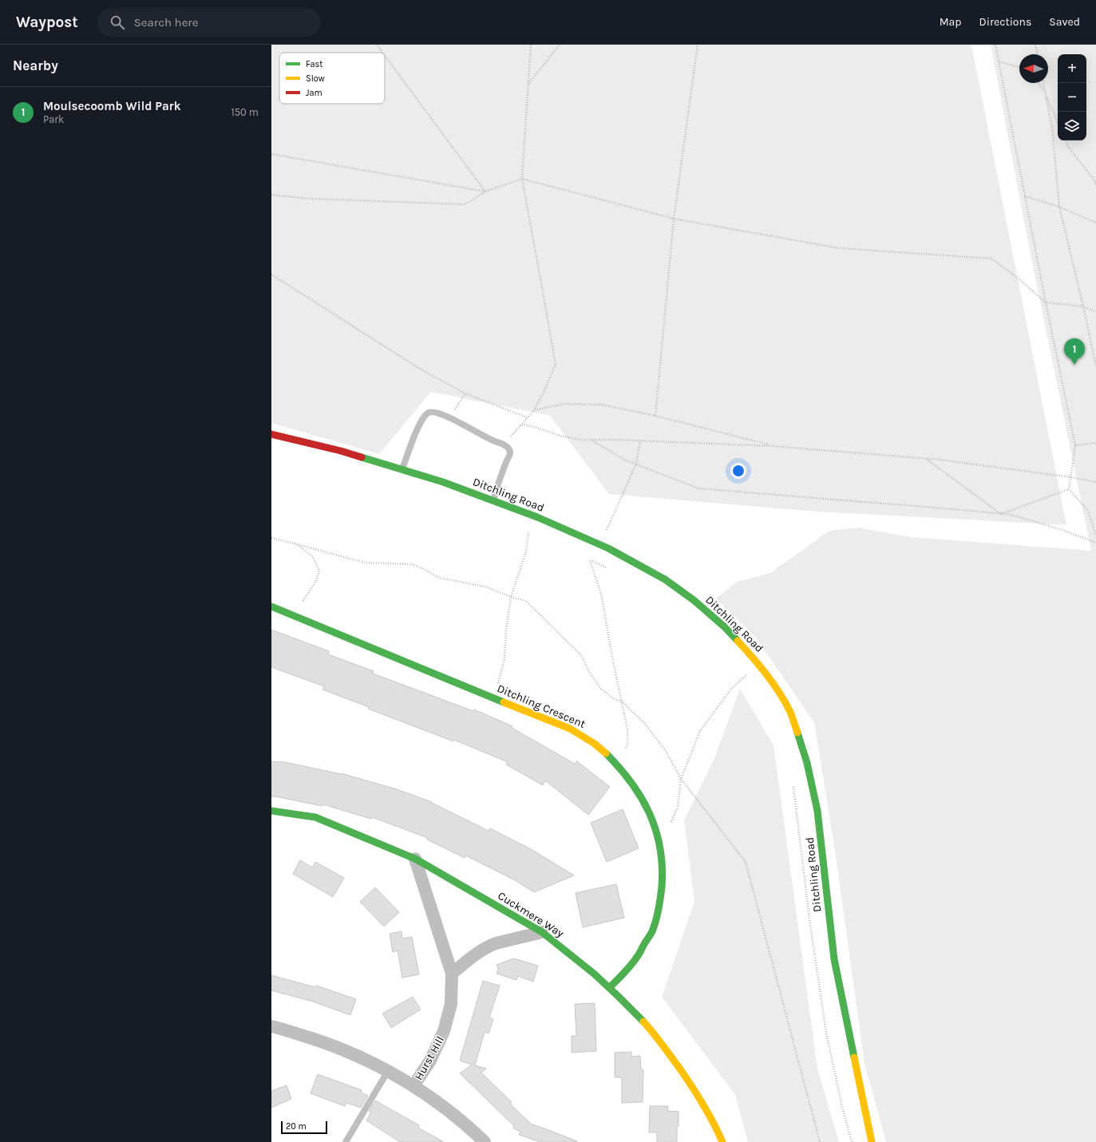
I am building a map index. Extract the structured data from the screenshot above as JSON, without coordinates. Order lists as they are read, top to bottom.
{
  "streets": {
    "street": [
      "Ditchling Road",
      "Ditchling Crescent",
      "Cuckmere Way",
      "Hurst Hill"
    ]
  },
  "crossings": [
    ["Ditchling Crescent", "Cuckmere Way"],
    ["Cuckmere Way", "Hurst Hill"]
  ],
  "legend": ["Fast", "Slow", "Jam"],
  "scale_bar": "20 m",
  "north": "left",
  "page": {
    "header": "Waypost",
    "search": "Search here",
    "nav": ["Map", "Directions", "Saved"],
    "heading": "Nearby",
    "map_buttons": ["+", "−"],
    "list": [
      {
        "mark": "1",
        "name": "Moulsecoomb Wild Park",
        "note": "Park",
        "value": "150 m"
      }
    ],
    "pins": "1",
    "scale": "20 m"
  }
}
